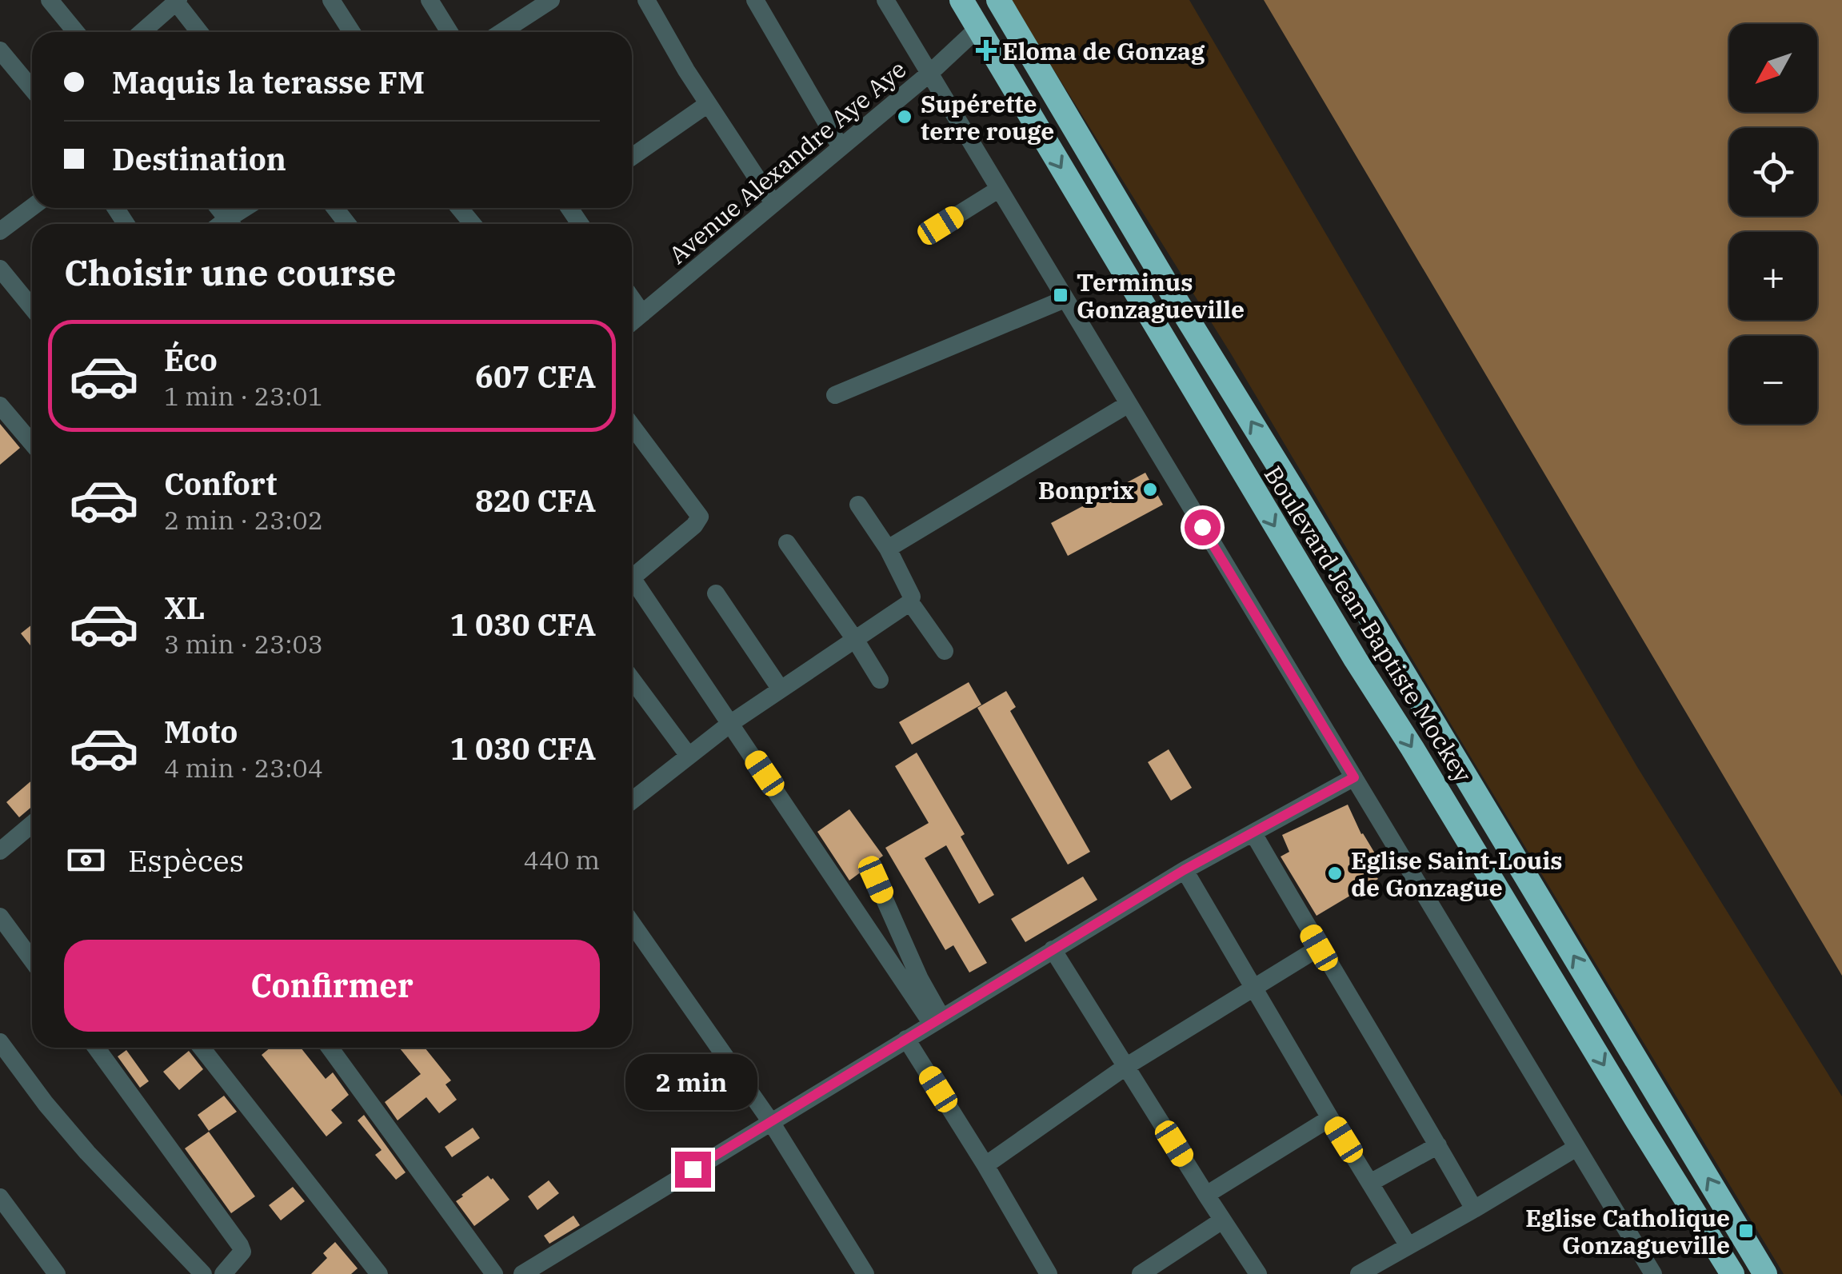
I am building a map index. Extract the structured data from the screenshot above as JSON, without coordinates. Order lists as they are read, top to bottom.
{
  "streets": {
    "highway": ["Boulevard Jean-Baptiste Mockey"],
    "street": ["Avenue Alexandre Aye Aye"]
  },
  "crossings": [
    ["Avenue Alexandre Aye Aye", "Boulevard Jean-Baptiste Mockey"]
  ],
  "places": {
    "health": ["Eloma de Gonzag"],
    "other": ["Supérette terre rouge", "Bonprix", "Eglise Saint-Louis de Gonzague"],
    "transit": ["Terminus Gonzagueville", "Eglise Catholique Gonzagueville"]
  },
  "north": "bottom left",
  "page": {
    "map_buttons": ["+", "−"],
    "banner": ["Maquis la terasse FM", "Destination"],
    "heading": "Choisir une course",
    "list": [
      {
        "name": "Éco",
        "note": "1 min · 23:01",
        "value": "607 CFA"
      },
      {
        "name": "Confort",
        "note": "2 min · 23:02",
        "value": "820 CFA"
      },
      {
        "name": "XL",
        "note": "3 min · 23:03",
        "value": "1 030 CFA"
      },
      {
        "name": "Moto",
        "note": "4 min · 23:04",
        "value": "1 030 CFA"
      }
    ],
    "pay": ["Espèces", "440 m"],
    "buttons": "Confirmer",
    "bubble": "2 min"
  }
}
